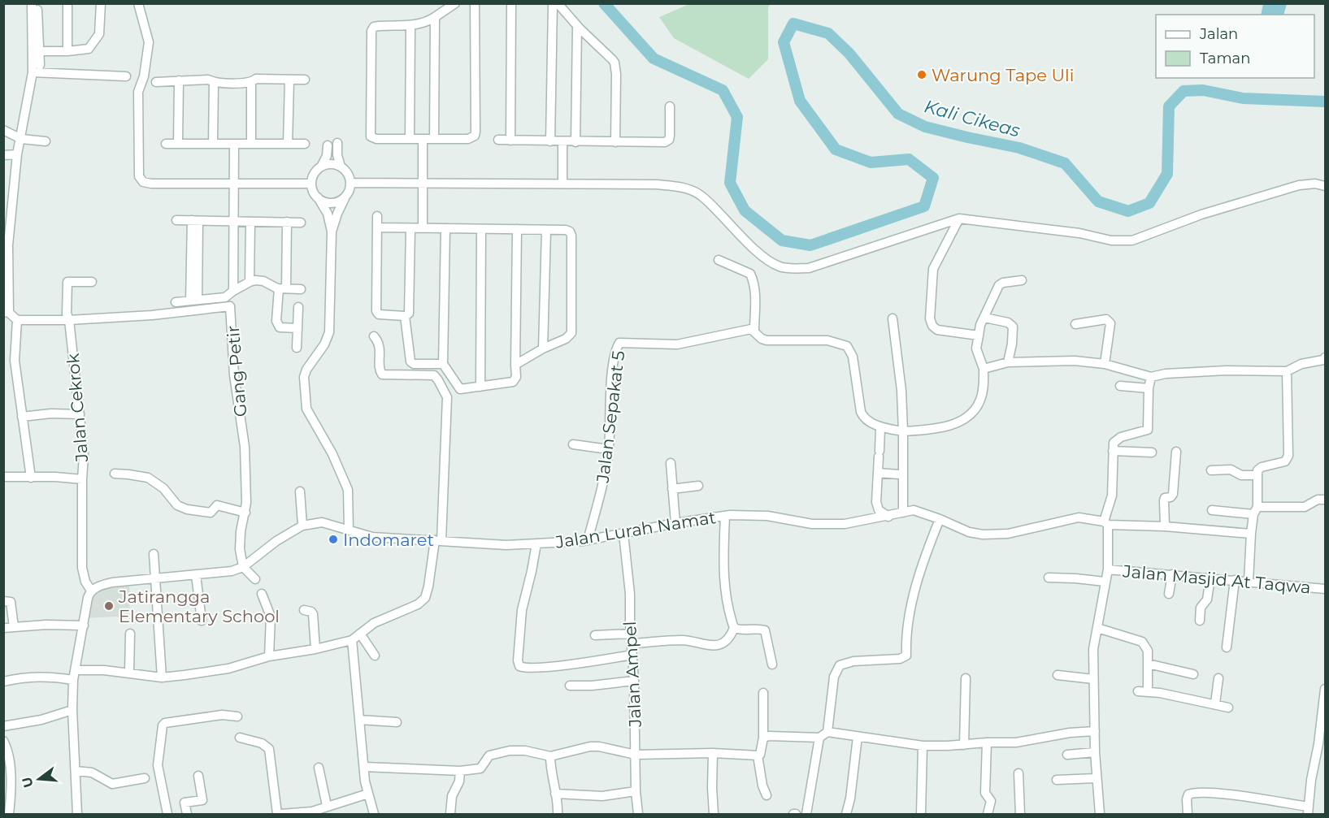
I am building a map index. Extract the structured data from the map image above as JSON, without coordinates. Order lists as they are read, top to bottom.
{
  "streets": {
    "street": [
      "Gang Petir",
      "Jalan Cekrok",
      "Jalan Sepakat 5",
      "Jalan Lurah Namat",
      "Jalan Masjid At Taqwa",
      "Jalan Ampel"
    ]
  },
  "crossings": [
    ["Gang Petir", "Jalan Cekrok"],
    ["Gang Petir", "Jalan Lurah Namat"],
    ["Jalan Cekrok", "Jalan Lurah Namat"],
    ["Jalan Sepakat 5", "Jalan Lurah Namat"],
    ["Jalan Lurah Namat", "Jalan Ampel"]
  ],
  "water": ["Kali Cikeas"],
  "places": ["Warung Tape Uli", "Indomaret", "Jatirangga Elementary School"],
  "legend": ["Jalan", "Taman"],
  "north": "left"
}
